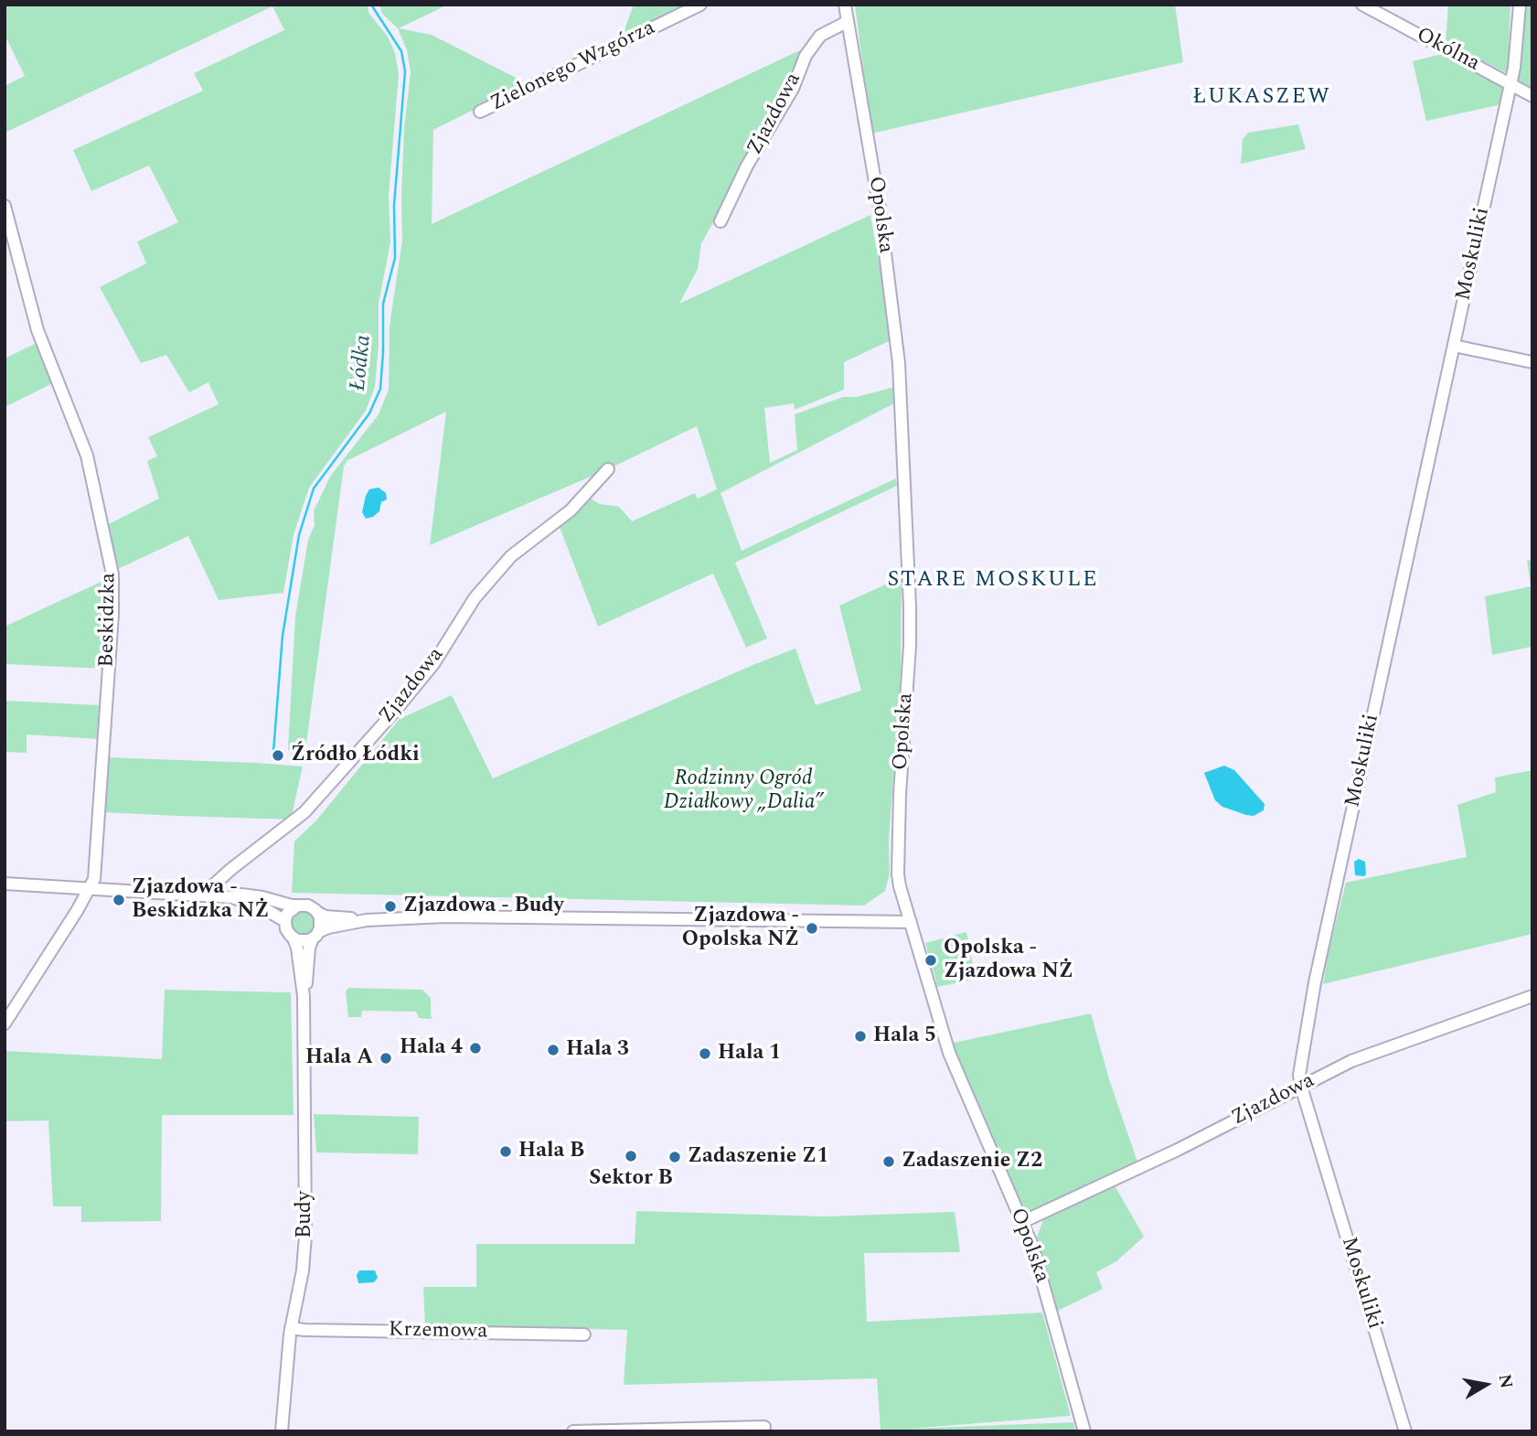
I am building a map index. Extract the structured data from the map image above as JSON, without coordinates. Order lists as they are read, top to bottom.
{
  "streets": {
    "street": [
      "Okólna",
      "Zielonego Wzgórza",
      "Zjazdowa",
      "Opolska",
      "Moskuliki",
      "Beskidzka",
      "Budy",
      "Krzemowa"
    ]
  },
  "crossings": [
    ["Okólna", "Moskuliki"],
    ["Zjazdowa", "Opolska"],
    ["Zjazdowa", "Moskuliki"],
    ["Budy", "Krzemowa"]
  ],
  "districts": ["ŁUKASZEW", "STARE MOSKULE"],
  "water": ["Łódka"],
  "parks": ["Rodzinny Ogród Działkowy „Dalia”"],
  "places": [
    "Źródło Łódki",
    "Zjazdowa - Beskidzka NŻ",
    "Zjazdowa - Budy",
    "Zjazdowa - Opolska NŻ",
    "Opolska - Zjazdowa NŻ",
    "Hala 5",
    "Hala 4",
    "Hala 3",
    "Hala 1",
    "Hala A",
    "Hala B",
    "Sektor B",
    "Zadaszenie Z1",
    "Zadaszenie Z2"
  ],
  "north": "right"
}
